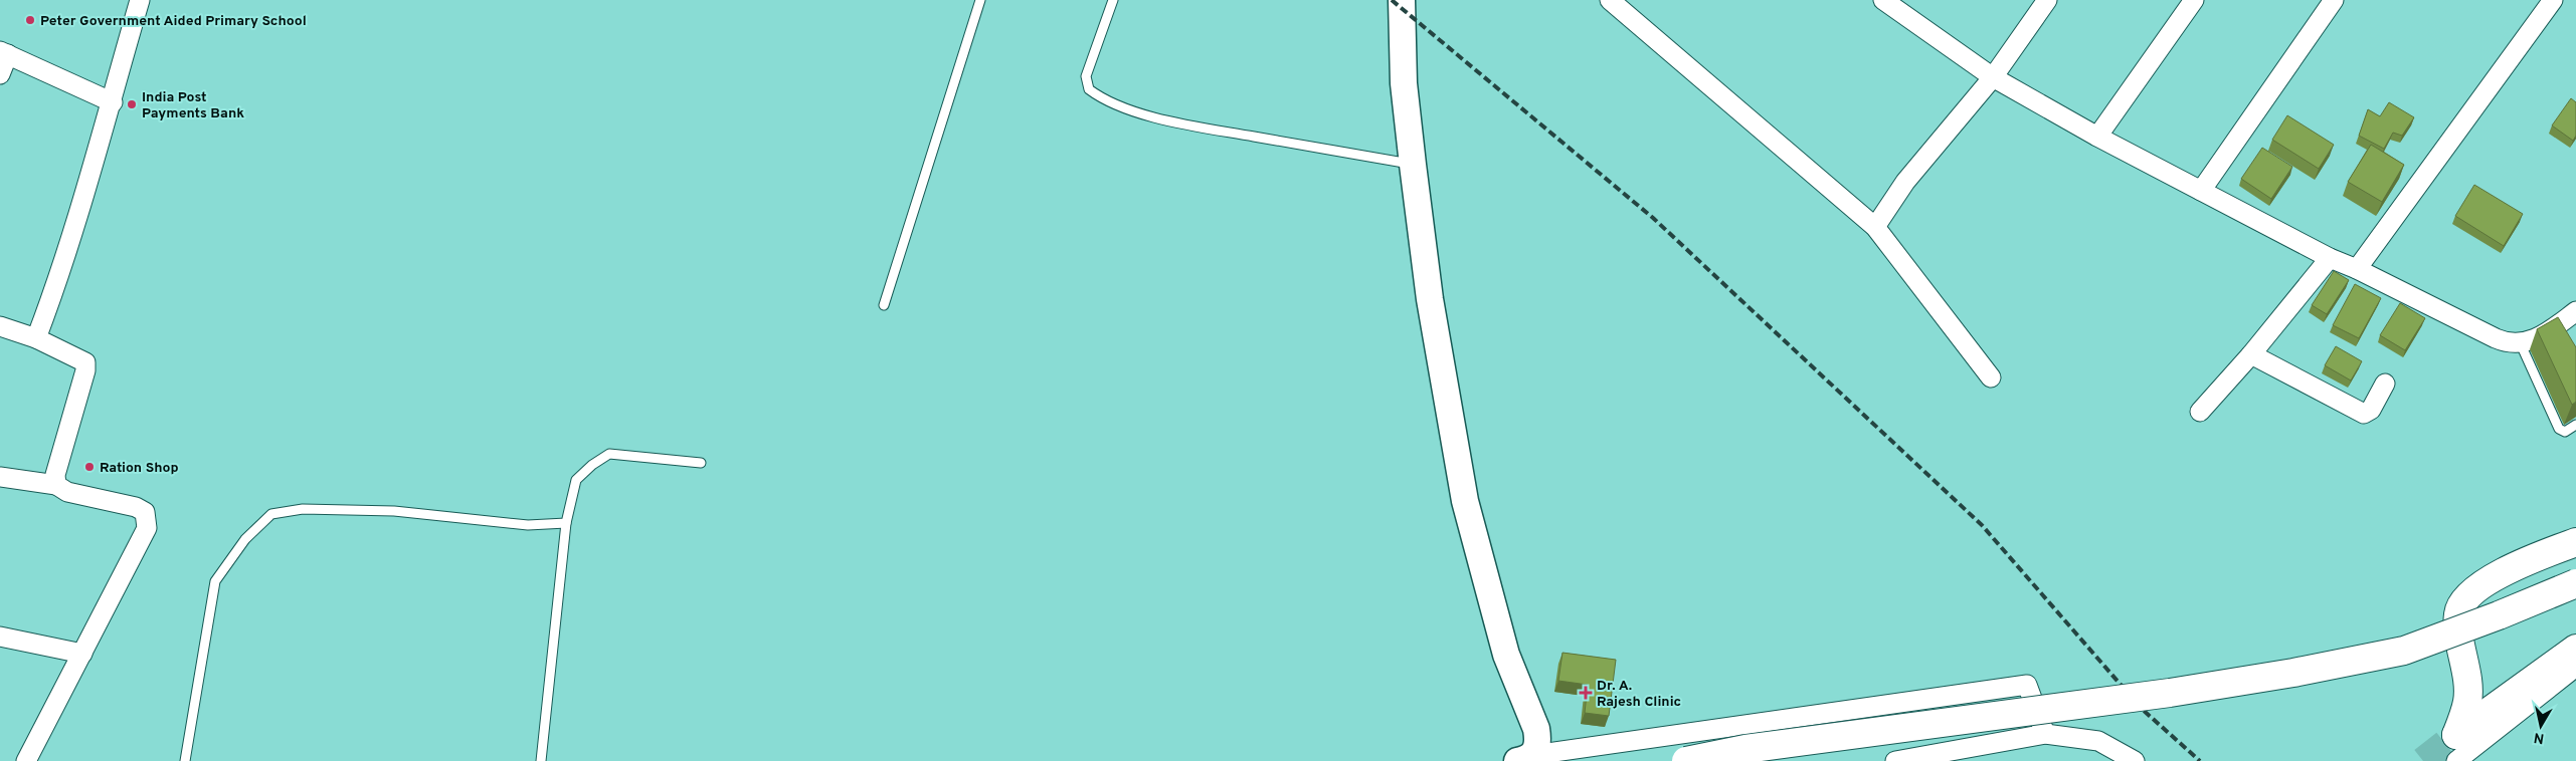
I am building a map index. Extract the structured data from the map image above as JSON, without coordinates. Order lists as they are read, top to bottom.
{
  "places": {
    "other": ["Peter Government Aided Primary School", "India Post Payments Bank", "Ration Shop"],
    "health": ["Dr. A. Rajesh Clinic"]
  },
  "north": "bottom"
}
